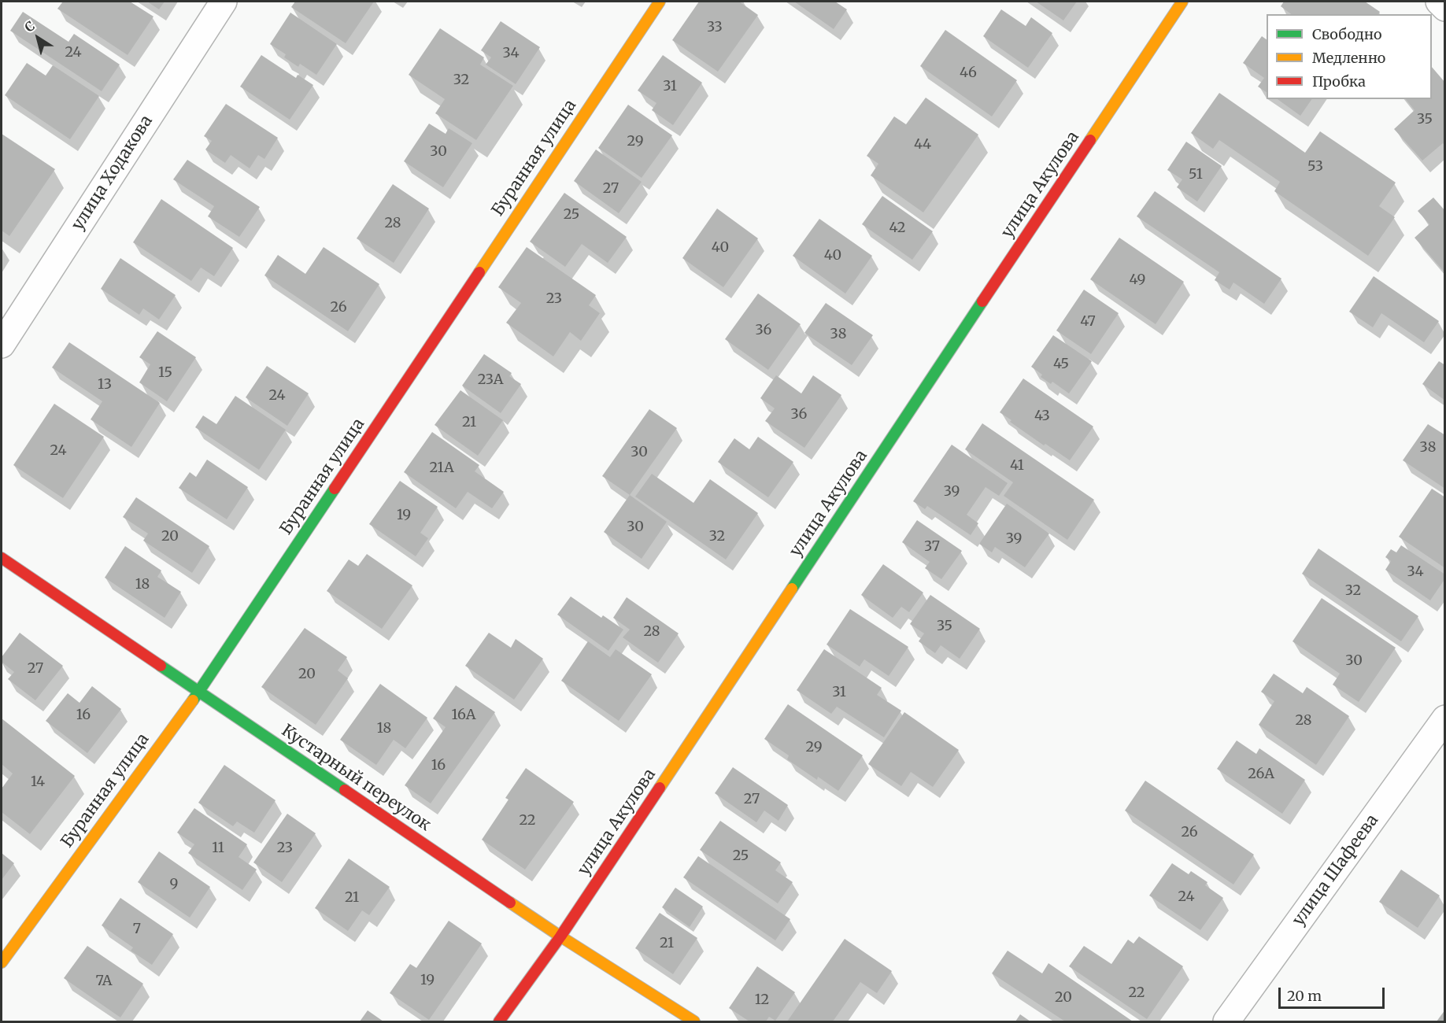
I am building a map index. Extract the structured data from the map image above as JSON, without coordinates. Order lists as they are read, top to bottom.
{
  "streets": {
    "street": [
      "Буранная улица",
      "улица Ходакова",
      "улица Акулова",
      "Кустарный переулок",
      "улица Шафеева"
    ]
  },
  "crossings": [
    ["Буранная улица", "Кустарный переулок"],
    ["улица Акулова", "Кустарный переулок"]
  ],
  "house_numbers": [
    "33",
    "24",
    "34",
    "46",
    "32",
    "31",
    "35",
    "29",
    "44",
    "30",
    "53",
    "51",
    "27",
    "25",
    "28",
    "42",
    "40",
    "40",
    "49",
    "23",
    "26",
    "47",
    "36",
    "38",
    "45",
    "15",
    "23А",
    "13",
    "24",
    "36",
    "43",
    "21",
    "38",
    "24",
    "30",
    "41",
    "21А",
    "39",
    "19",
    "30",
    "20",
    "32",
    "39",
    "37",
    "34",
    "18",
    "32",
    "35",
    "28",
    "30",
    "27",
    "20",
    "31",
    "16",
    "16А",
    "28",
    "18",
    "29",
    "16",
    "26А",
    "14",
    "27",
    "22",
    "26",
    "11",
    "23",
    "25",
    "9",
    "24",
    "21",
    "7",
    "21",
    "19",
    "7А",
    "22",
    "20",
    "12"
  ],
  "legend": ["Свободно", "Медленно", "Пробка"],
  "scale_bar": "20 m",
  "north": "top left"
}
